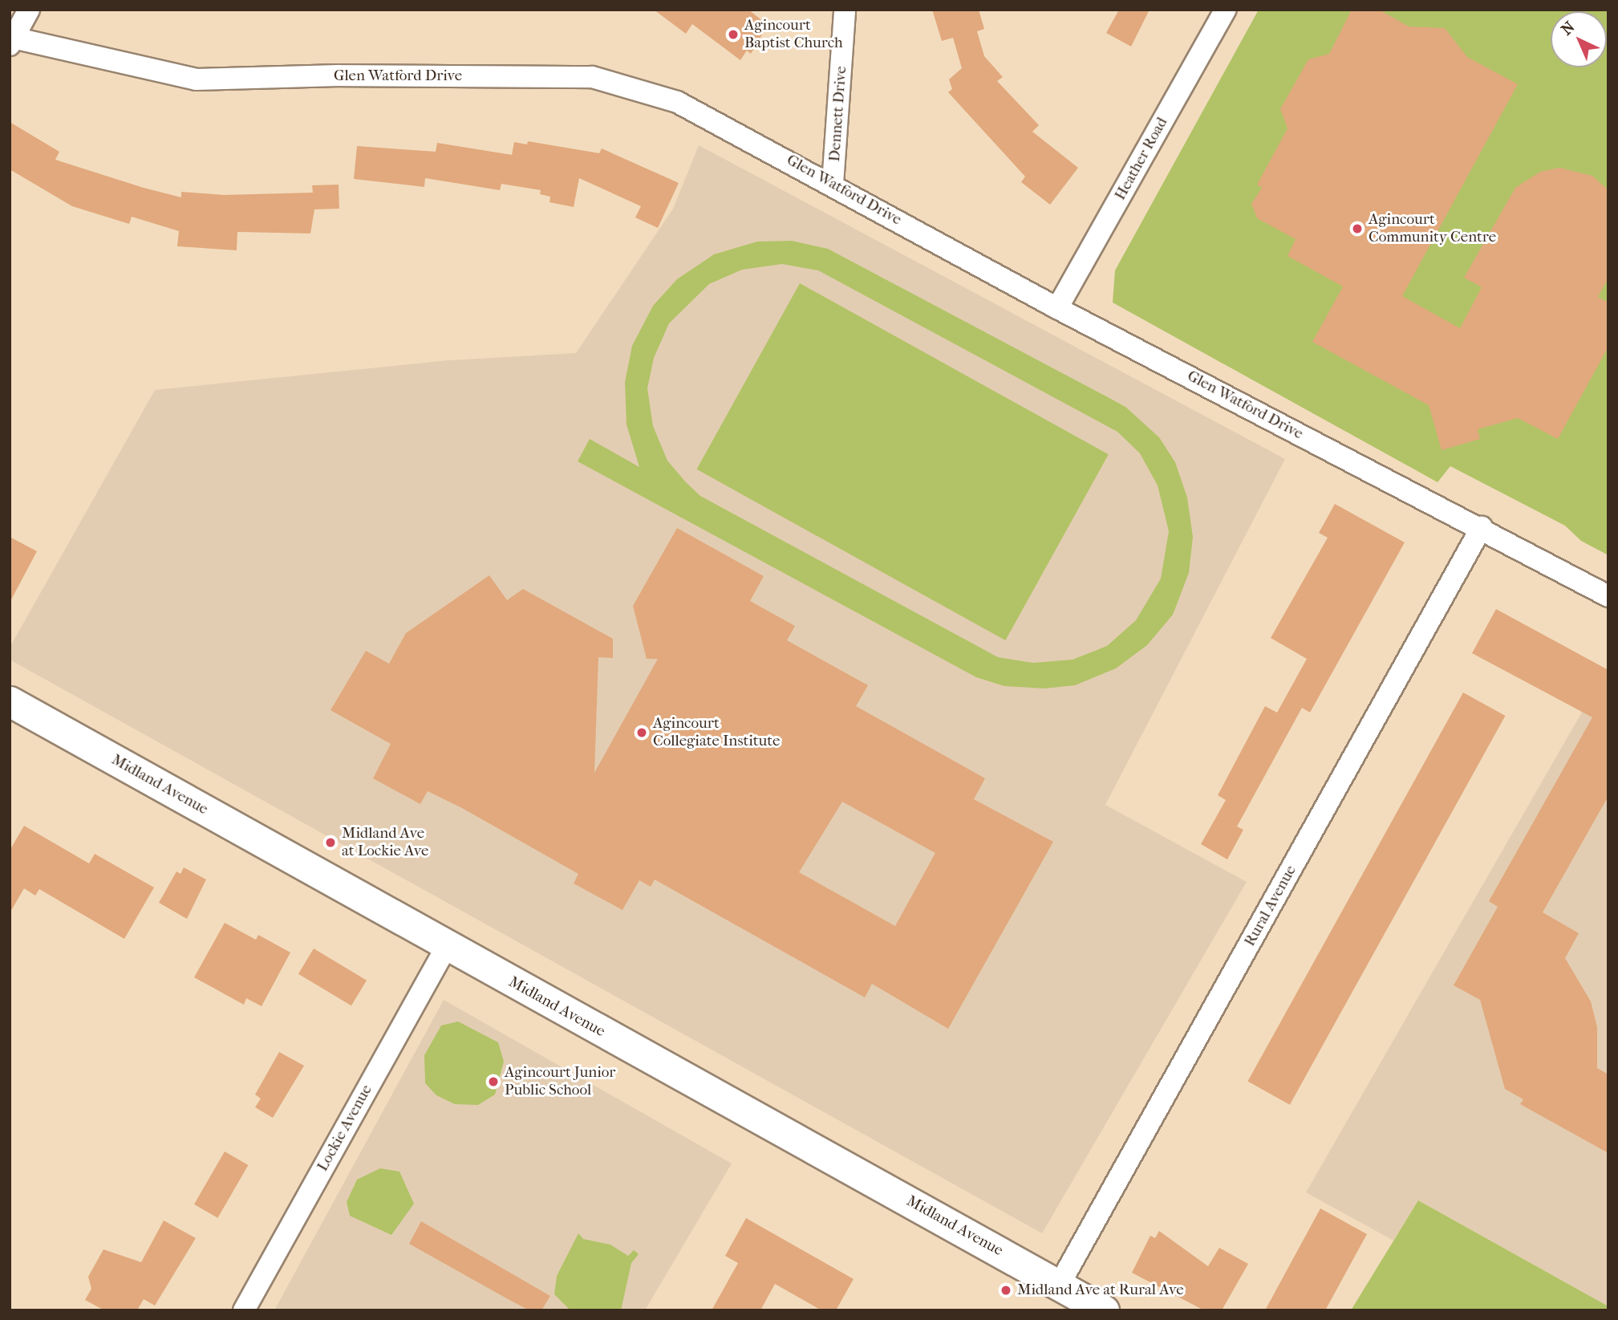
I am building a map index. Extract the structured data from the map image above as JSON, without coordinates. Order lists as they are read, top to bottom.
{
  "streets": {
    "main road": ["Midland Avenue"],
    "street": [
      "Glen Watford Drive",
      "Dennett Drive",
      "Heather Road",
      "Rural Avenue",
      "Lockie Avenue"
    ]
  },
  "crossings": [
    ["Glen Watford Drive", "Dennett Drive"],
    ["Glen Watford Drive", "Heather Road"],
    ["Glen Watford Drive", "Rural Avenue"],
    ["Midland Avenue", "Rural Avenue"],
    ["Midland Avenue", "Lockie Avenue"]
  ],
  "places": [
    "Agincourt Baptist Church",
    "Agincourt Community Centre",
    "Agincourt Collegiate Institute",
    "Midland Ave at Lockie Ave",
    "Agincourt Junior Public School",
    "Midland Ave at Rural Ave"
  ],
  "north": "top left"
}
